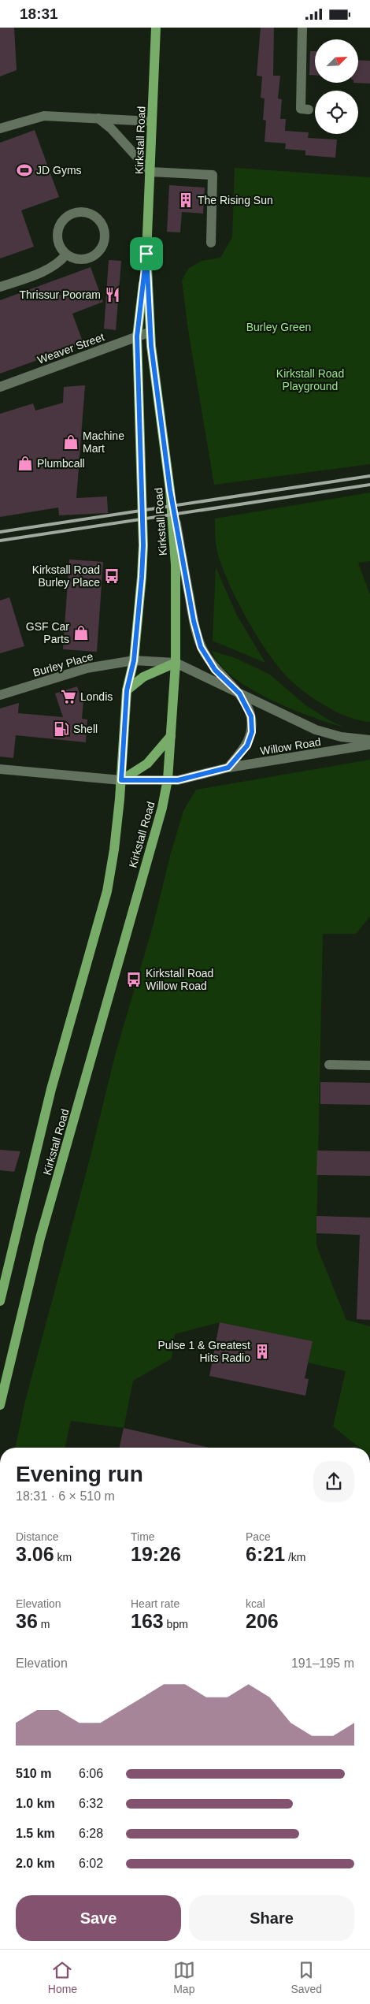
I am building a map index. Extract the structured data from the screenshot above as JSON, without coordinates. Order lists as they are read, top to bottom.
{
  "streets": {
    "main road": ["Kirkstall Road"],
    "street": ["Weaver Street", "Burley Place", "Willow Road"]
  },
  "crossings": [
    ["Kirkstall Road", "Weaver Street"],
    ["Kirkstall Road", "Burley Place"],
    ["Kirkstall Road", "Willow Road"],
    ["Burley Place", "Willow Road"]
  ],
  "parks": ["Burley Green", "Kirkstall Road Playground"],
  "places": {
    "sports": ["JD Gyms"],
    "building": ["The Rising Sun", "Pulse 1 & Greatest Hits Radio"],
    "restaurant": ["Thrissur Pooram"],
    "shop": ["Machine Mart", "Plumbcall", "GSF Car Parts"],
    "bus stop": ["Kirkstall Road Burley Place", "Kirkstall Road Willow Road"],
    "supermarket": ["Londis"],
    "fuel station": ["Shell"]
  },
  "north": "top right",
  "page": {
    "status": "18:31",
    "heading": ["Evening run", "18:31 · 6 × 510 m"],
    "stats": [
      ["Distance", "3.06 km"],
      ["Time", "19:26"],
      ["Pace", "6:21 /km"],
      ["Elevation", "36 m"],
      ["Heart rate", "163 bpm"],
      ["kcal", "206"]
    ],
    "chart": ["Elevation", "191–195 m"],
    "list": [
      {
        "name": "510 m",
        "note": "6:06"
      },
      {
        "name": "1.0 km",
        "note": "6:32"
      },
      {
        "name": "1.5 km",
        "note": "6:28"
      },
      {
        "name": "2.0 km",
        "note": "6:02"
      }
    ],
    "buttons": ["Save", "Share"],
    "tabs": ["Home", "Map", "Saved"]
  }
}
